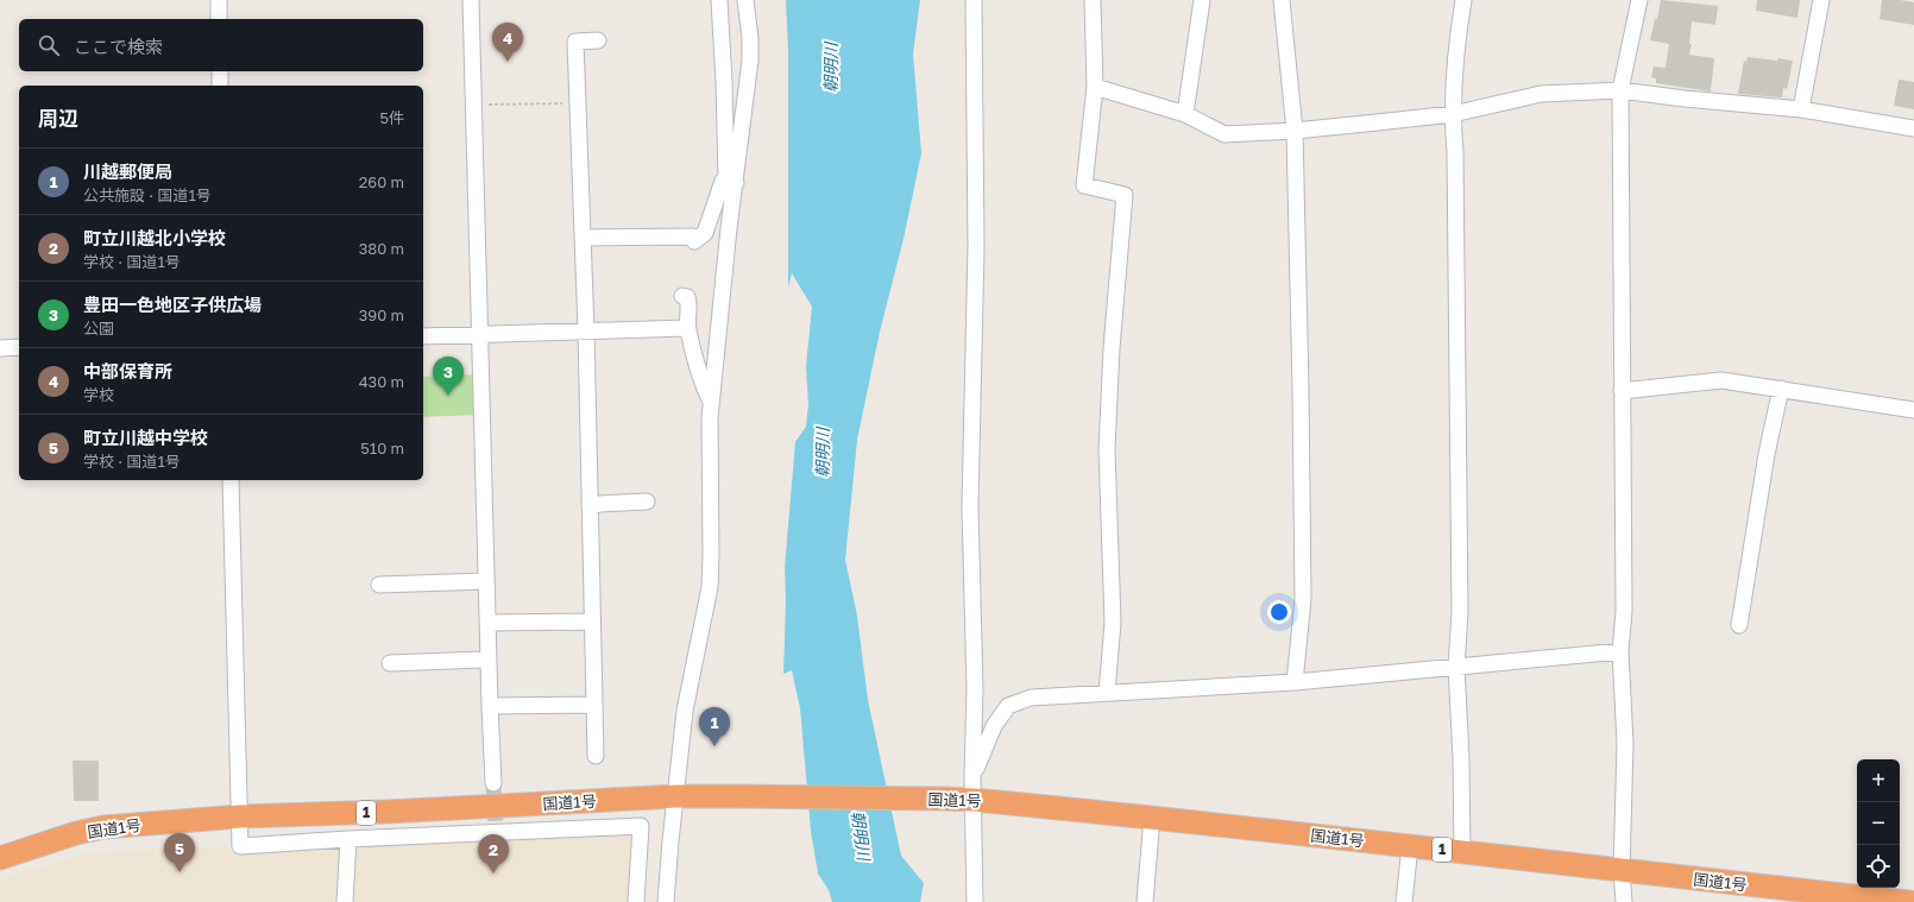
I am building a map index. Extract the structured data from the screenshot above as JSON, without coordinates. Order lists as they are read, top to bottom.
{
  "streets": {
    "highway": ["国道1号", "1"]
  },
  "water": ["朝明川"],
  "page": {
    "search": "ここで検索",
    "pins": [
      "4",
      "3",
      "1",
      "5",
      "2"
    ],
    "heading": ["周辺", "5件"],
    "list": [
      {
        "mark": "1",
        "name": "川越郵便局",
        "note": "公共施設 · 国道1号",
        "value": "260 m"
      },
      {
        "mark": "2",
        "name": "町立川越北小学校",
        "note": "学校 · 国道1号",
        "value": "380 m"
      },
      {
        "mark": "3",
        "name": "豊田一色地区子供広場",
        "note": "公園",
        "value": "390 m"
      },
      {
        "mark": "4",
        "name": "中部保育所",
        "note": "学校",
        "value": "430 m"
      },
      {
        "mark": "5",
        "name": "町立川越中学校",
        "note": "学校 · 国道1号",
        "value": "510 m"
      }
    ],
    "map_buttons": ["+", "−"]
  }
}
